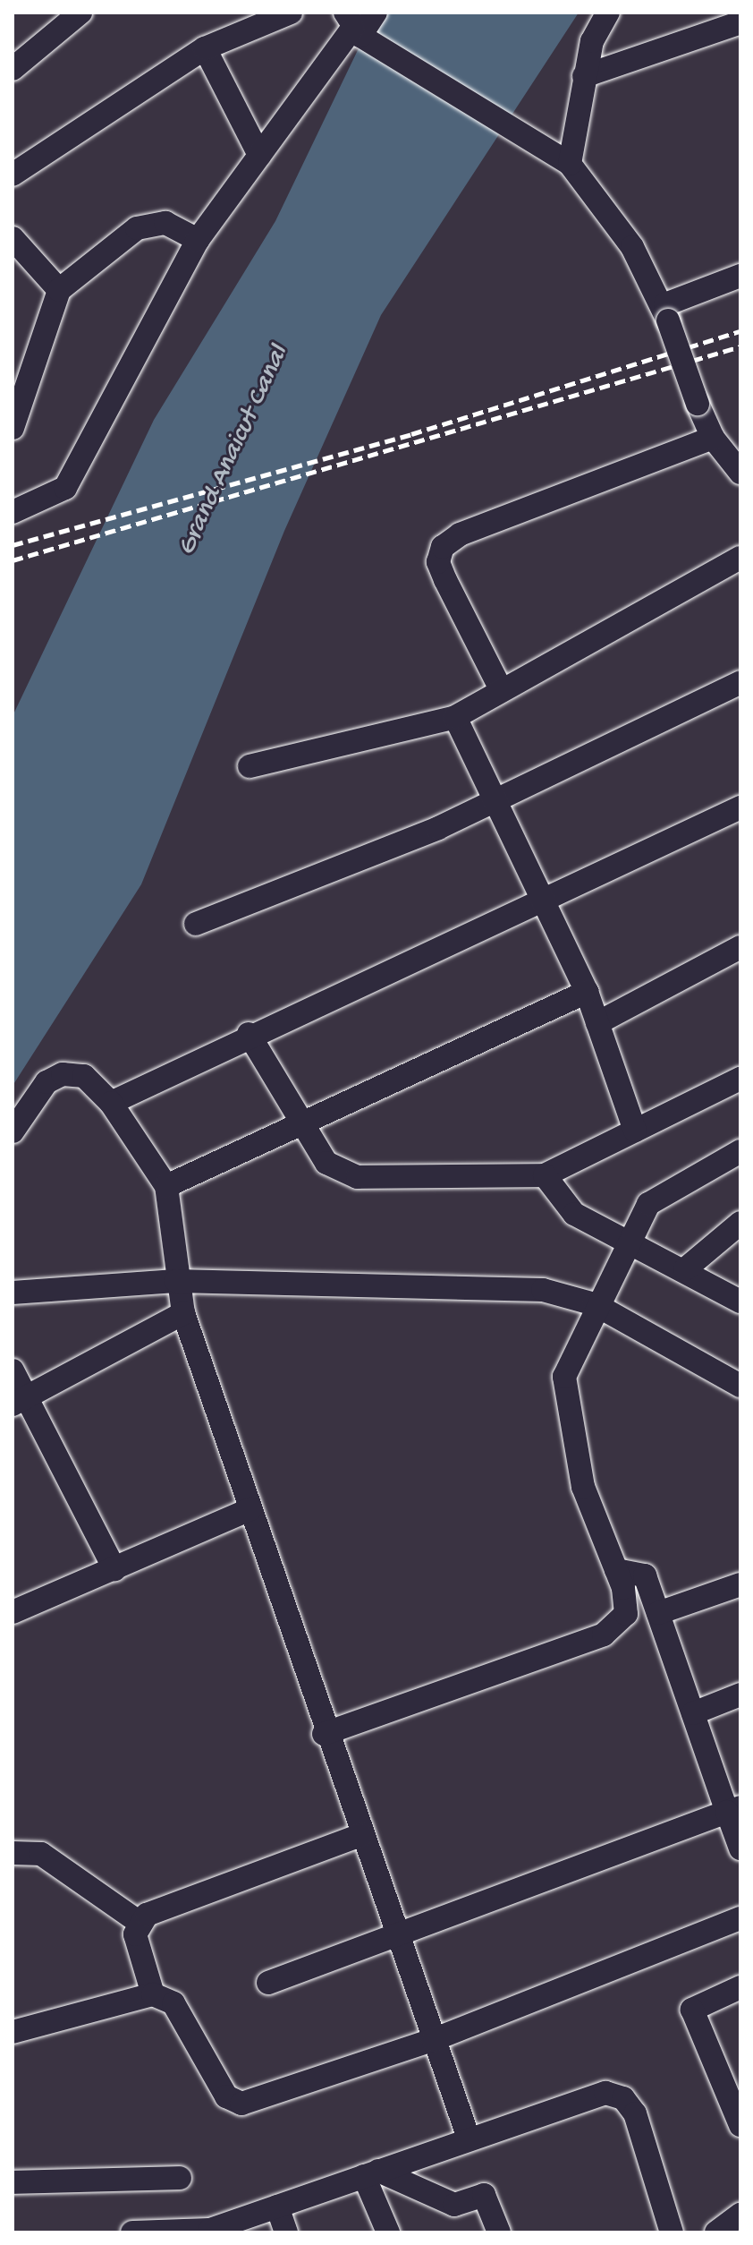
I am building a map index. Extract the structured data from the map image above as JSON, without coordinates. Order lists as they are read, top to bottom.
{
  "water": ["Grand Anaicut Canal"]
}
